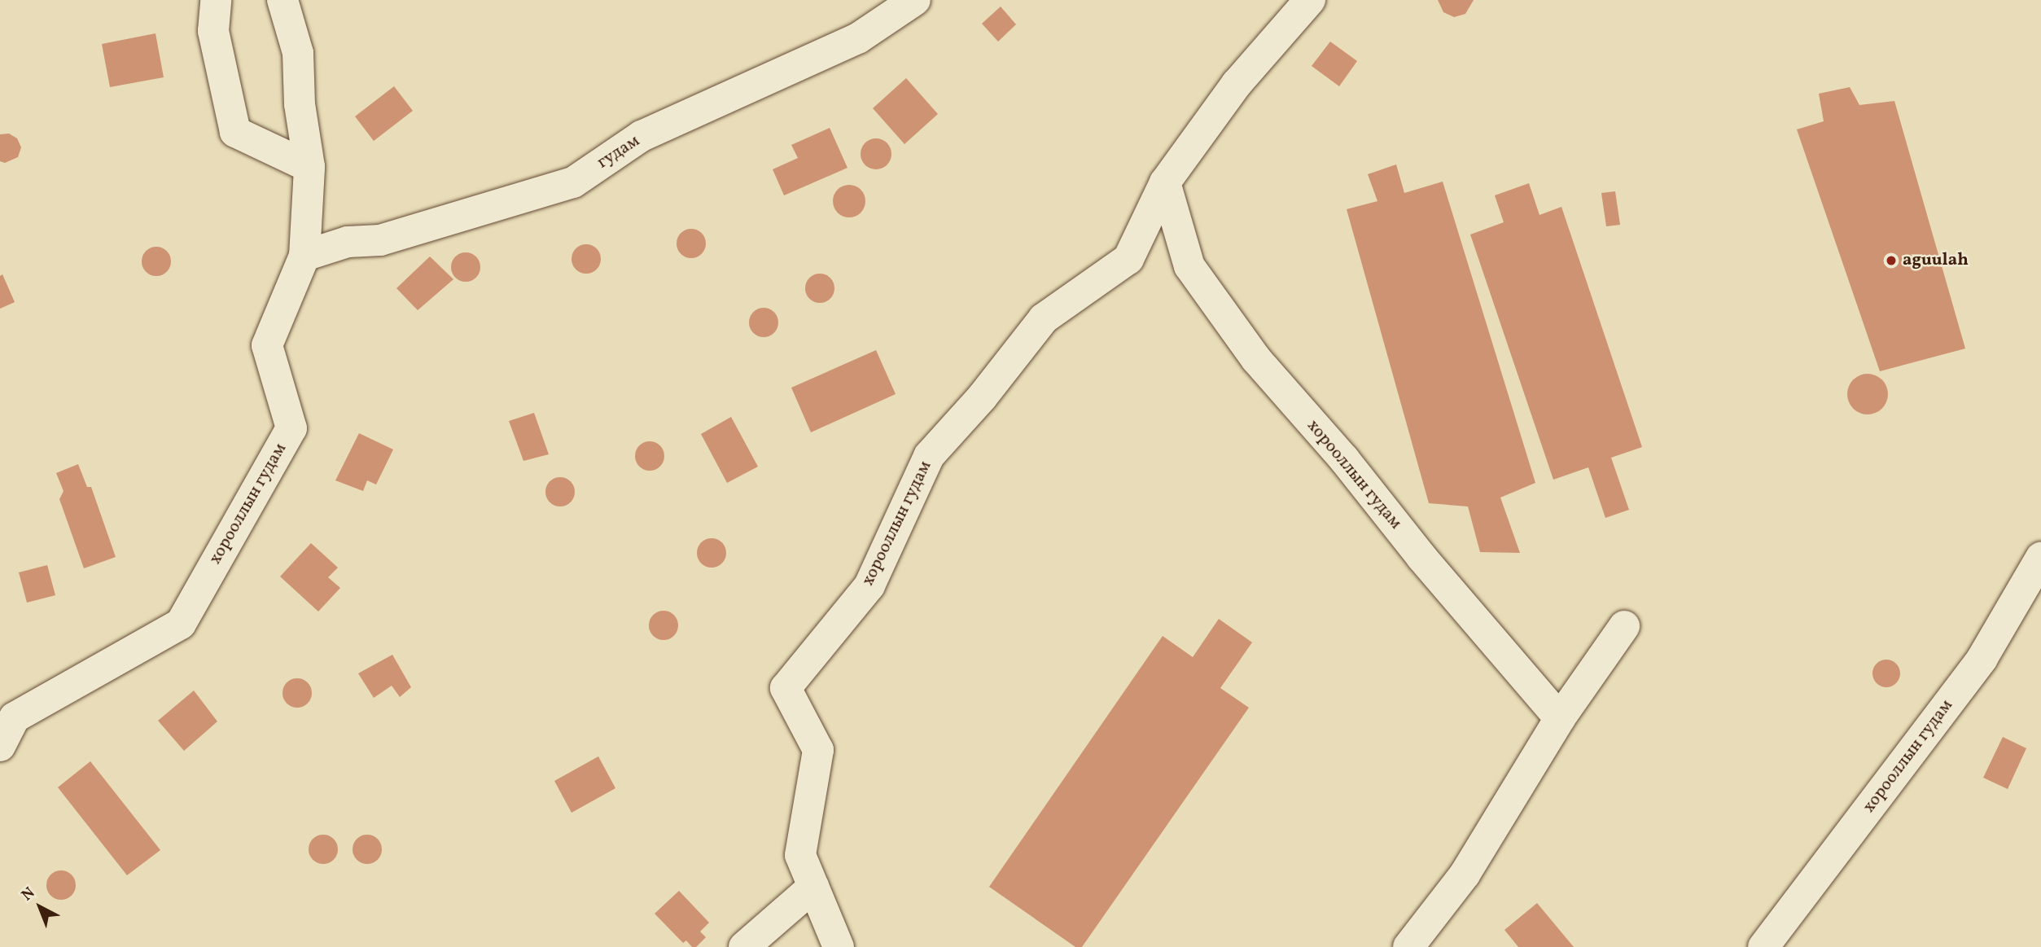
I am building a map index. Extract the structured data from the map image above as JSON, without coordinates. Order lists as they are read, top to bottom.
{
  "streets": {
    "street": ["гудам", "хорооллын гудам"]
  },
  "crossings": [
    ["гудам", "хорооллын гудам"]
  ],
  "places": ["aguulah"],
  "north": "top left"
}
